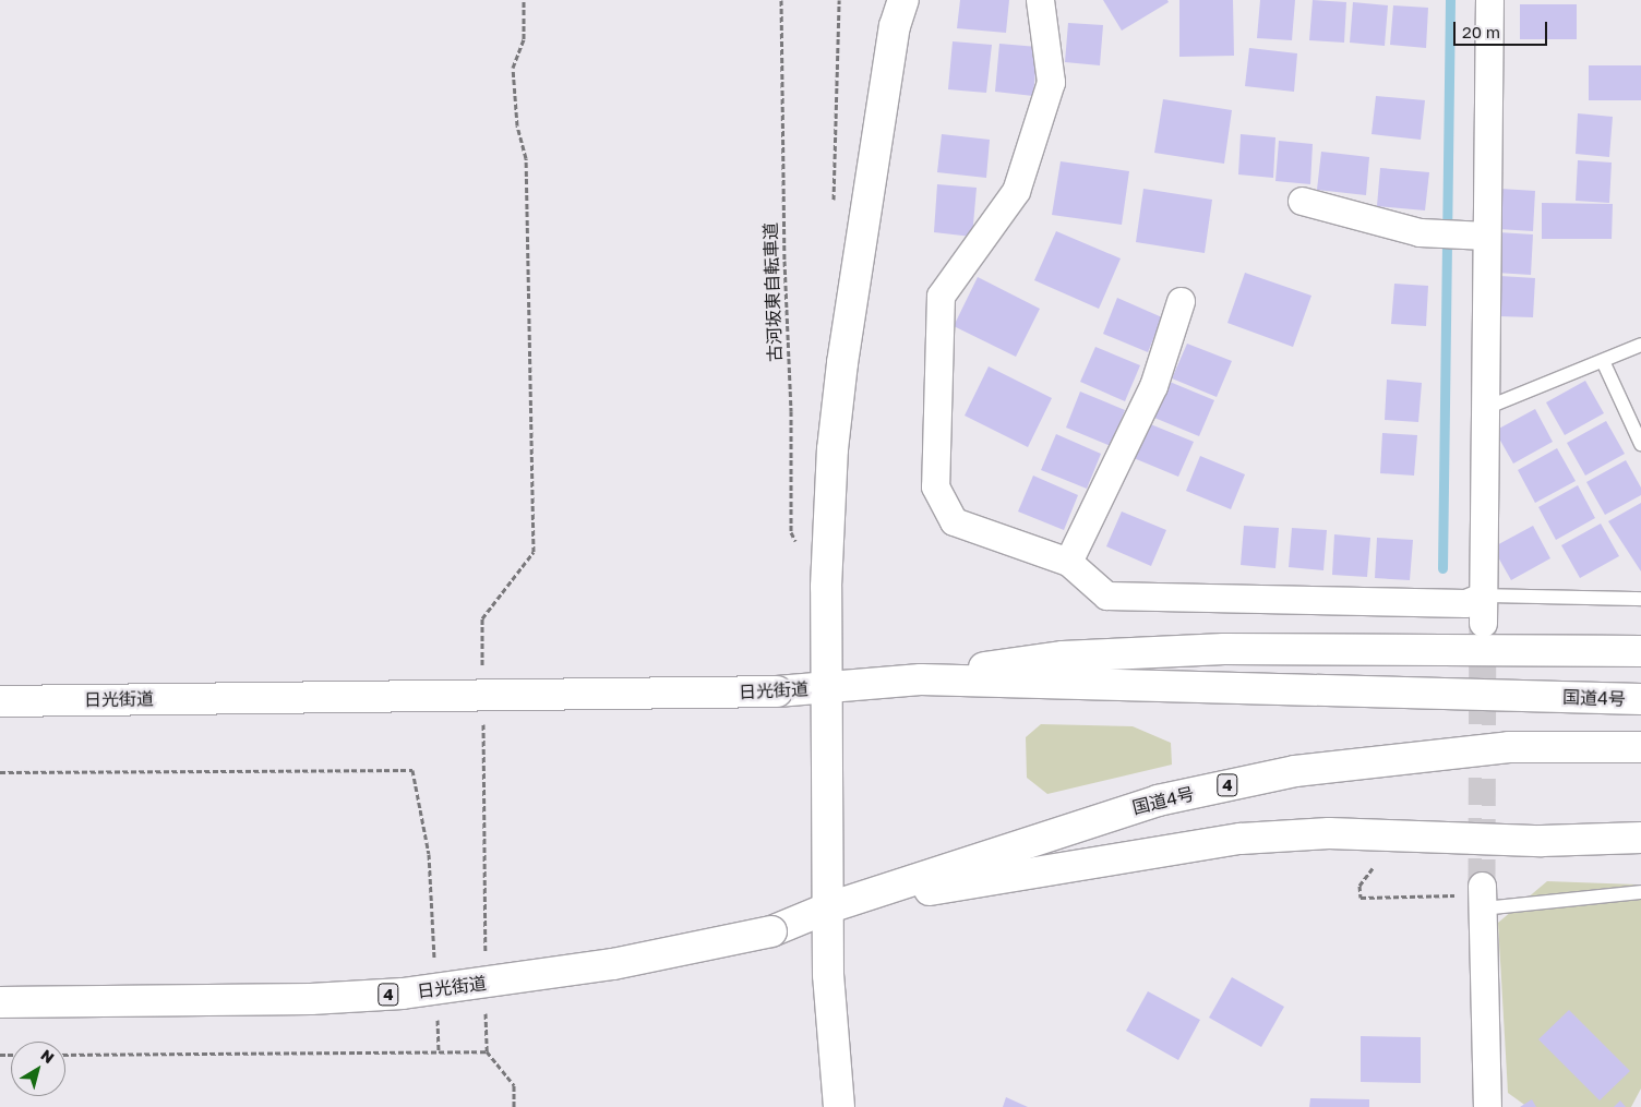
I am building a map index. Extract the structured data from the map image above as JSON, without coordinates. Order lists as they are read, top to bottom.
{
  "streets": {
    "main road": ["日光街道", "国道4号", "4"],
    "path": ["古河坂東自転車道"]
  },
  "crossings": [
    ["日光街道", "国道4号"],
    ["日光街道", "4"],
    ["国道4号", "4"]
  ],
  "scale_bar": "20 m",
  "north": "top right"
}
